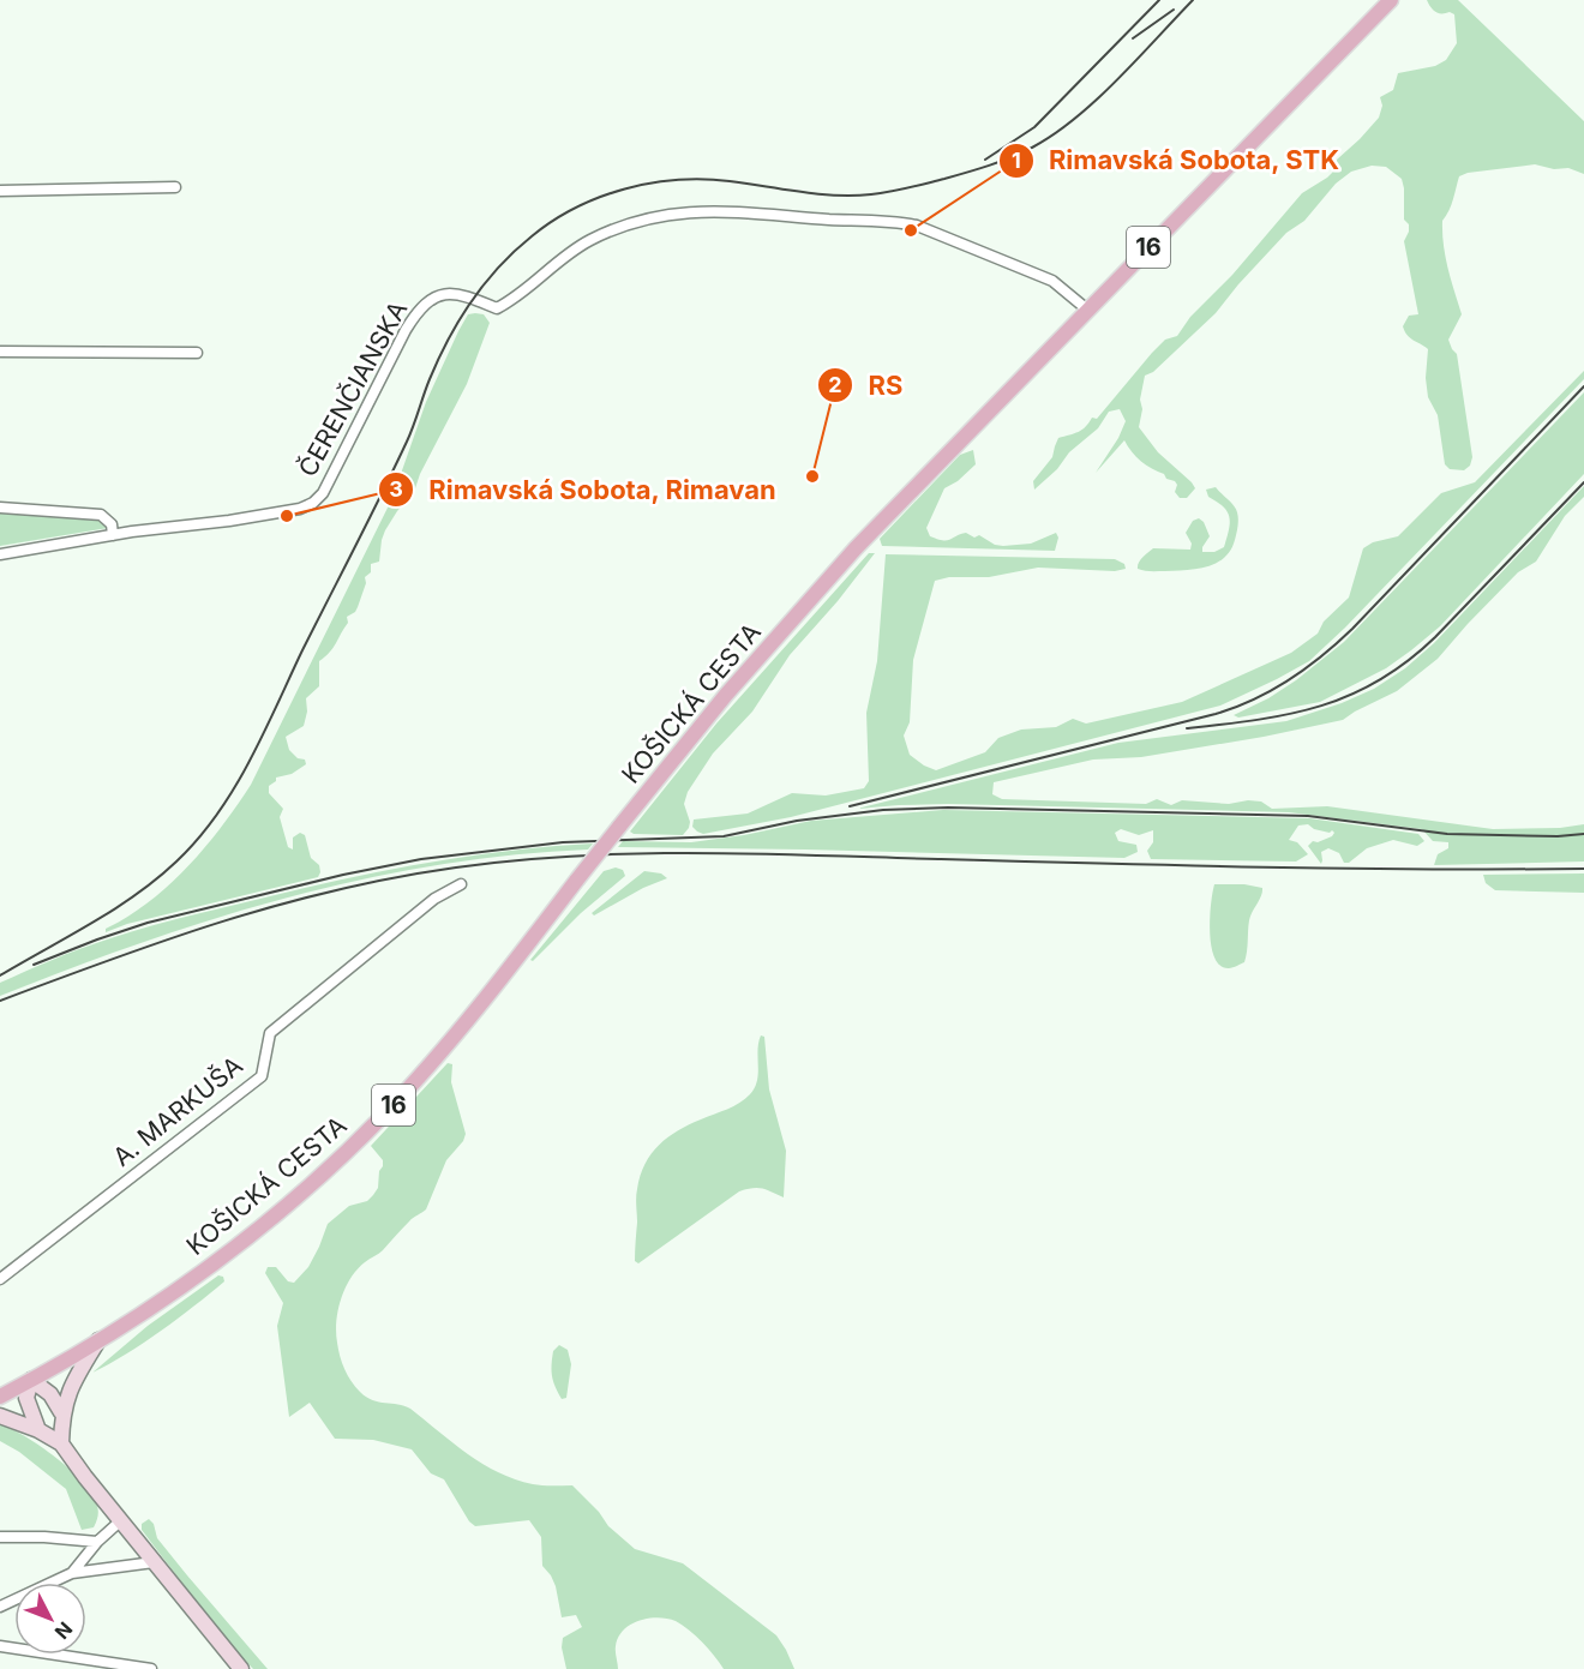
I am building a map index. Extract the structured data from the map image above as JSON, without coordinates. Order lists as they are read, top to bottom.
{
  "streets": {
    "main road": ["16", "KOŠICKÁ CESTA"],
    "street": ["ČERENČIANSKA", "A. MARKUŠA"]
  },
  "crossings": [
    ["ČERENČIANSKA", "KOŠICKÁ CESTA"]
  ],
  "places": ["Rimavská Sobota, STK", "RS", "Rimavská Sobota, Rimavan"],
  "north": "bottom right"
}
